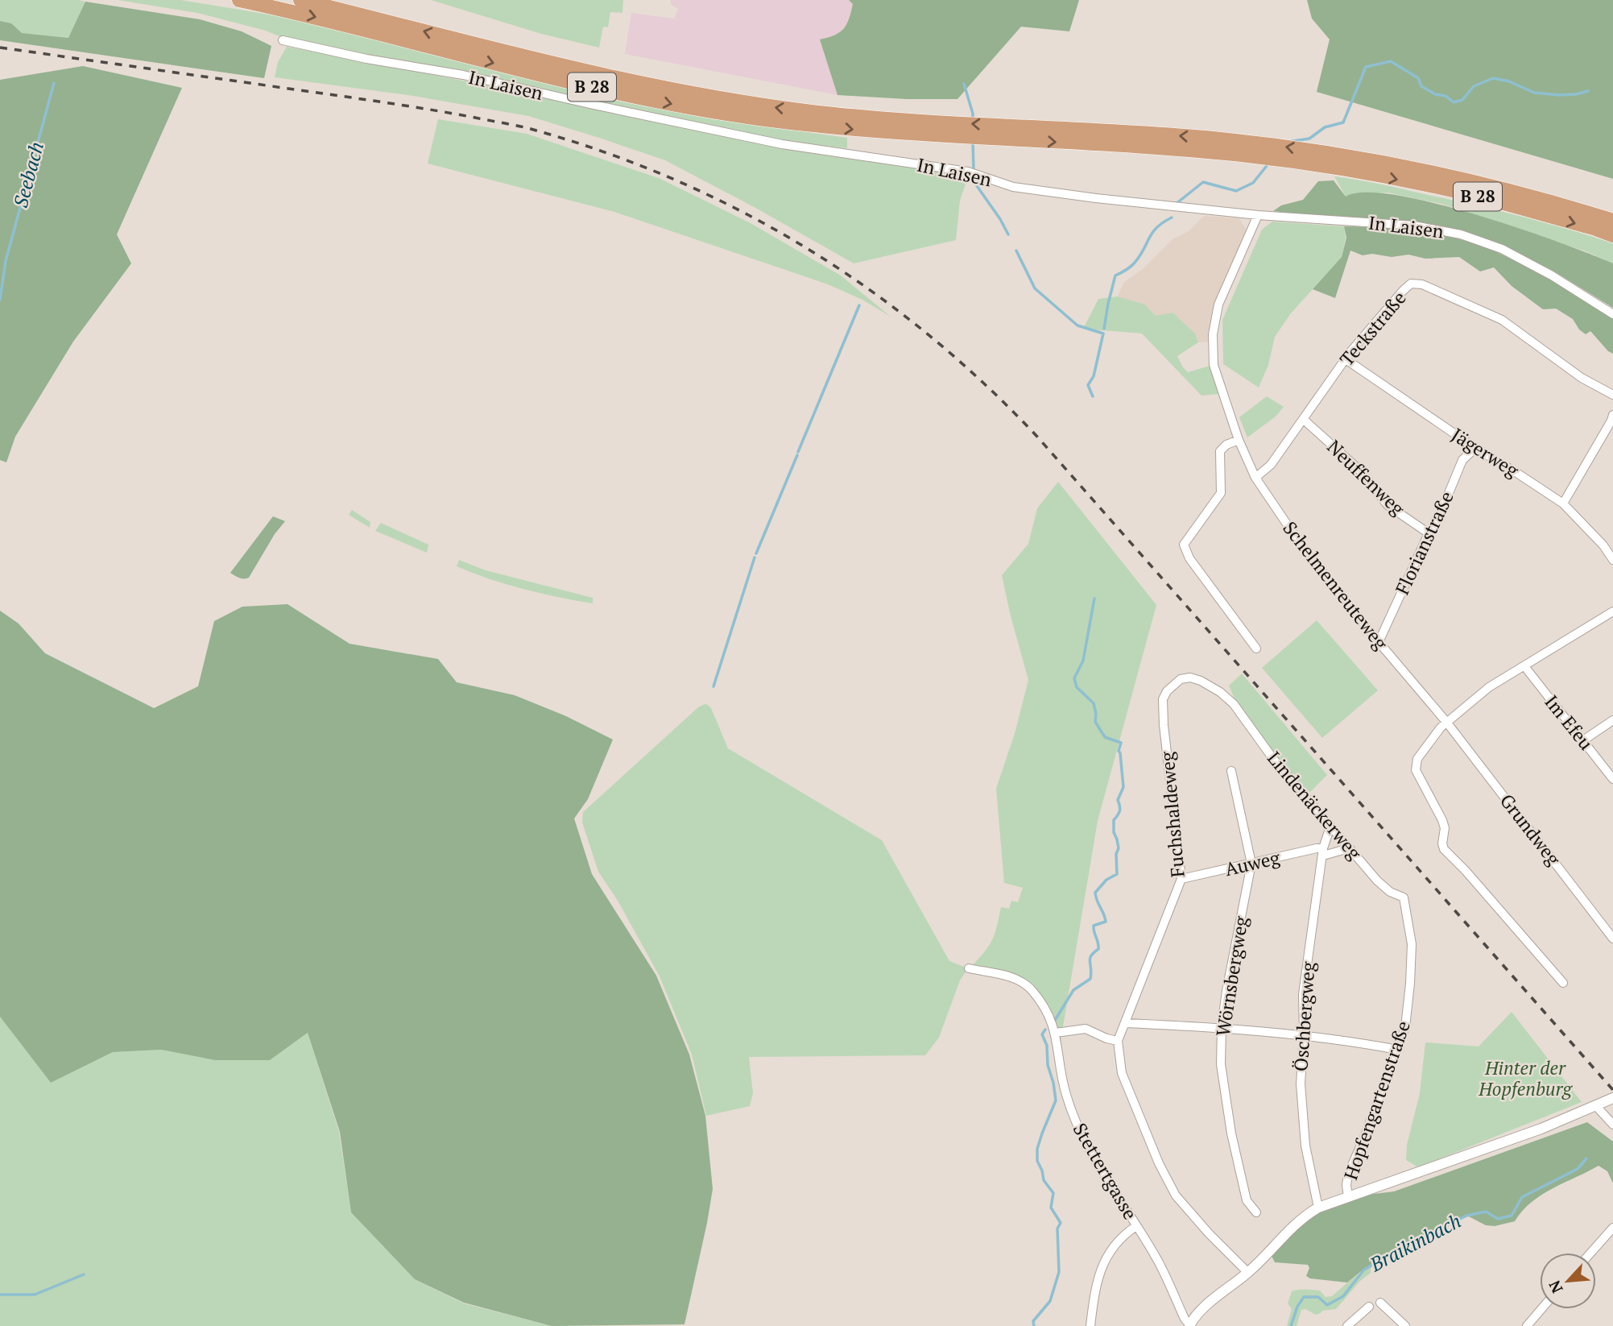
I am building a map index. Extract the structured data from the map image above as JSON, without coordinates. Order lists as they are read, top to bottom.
{
  "streets": {
    "highway": ["B 28"],
    "street": [
      "In Laisen",
      "Teckstraße",
      "Jägerweg",
      "Neuffenweg",
      "Florianstraße",
      "Schelmenreuteweg",
      "Im Efeu",
      "Lindenäckerweg",
      "Fuchshaldeweg",
      "Grundweg",
      "Auweg",
      "Wörnsbergweg",
      "Öschbergweg",
      "Hopfengartenstraße",
      "Stettertgasse"
    ]
  },
  "crossings": [
    ["In Laisen", "Schelmenreuteweg"],
    ["Teckstraße", "Jägerweg"],
    ["Teckstraße", "Neuffenweg"],
    ["Teckstraße", "Schelmenreuteweg"],
    ["Jägerweg", "Florianstraße"],
    ["Neuffenweg", "Florianstraße"],
    ["Florianstraße", "Schelmenreuteweg"],
    ["Schelmenreuteweg", "Grundweg"],
    ["Lindenäckerweg", "Fuchshaldeweg"],
    ["Lindenäckerweg", "Auweg"],
    ["Lindenäckerweg", "Öschbergweg"],
    ["Lindenäckerweg", "Hopfengartenstraße"],
    ["Fuchshaldeweg", "Auweg"],
    ["Fuchshaldeweg", "Hopfengartenstraße"],
    ["Auweg", "Wörnsbergweg"],
    ["Auweg", "Öschbergweg"],
    ["Öschbergweg", "Hopfengartenstraße"],
    ["Hopfengartenstraße", "Stettertgasse"]
  ],
  "water": ["Seebach", "Braikinbach"],
  "parks": ["Hinter der Hopfenburg"],
  "north": "bottom left"
}
